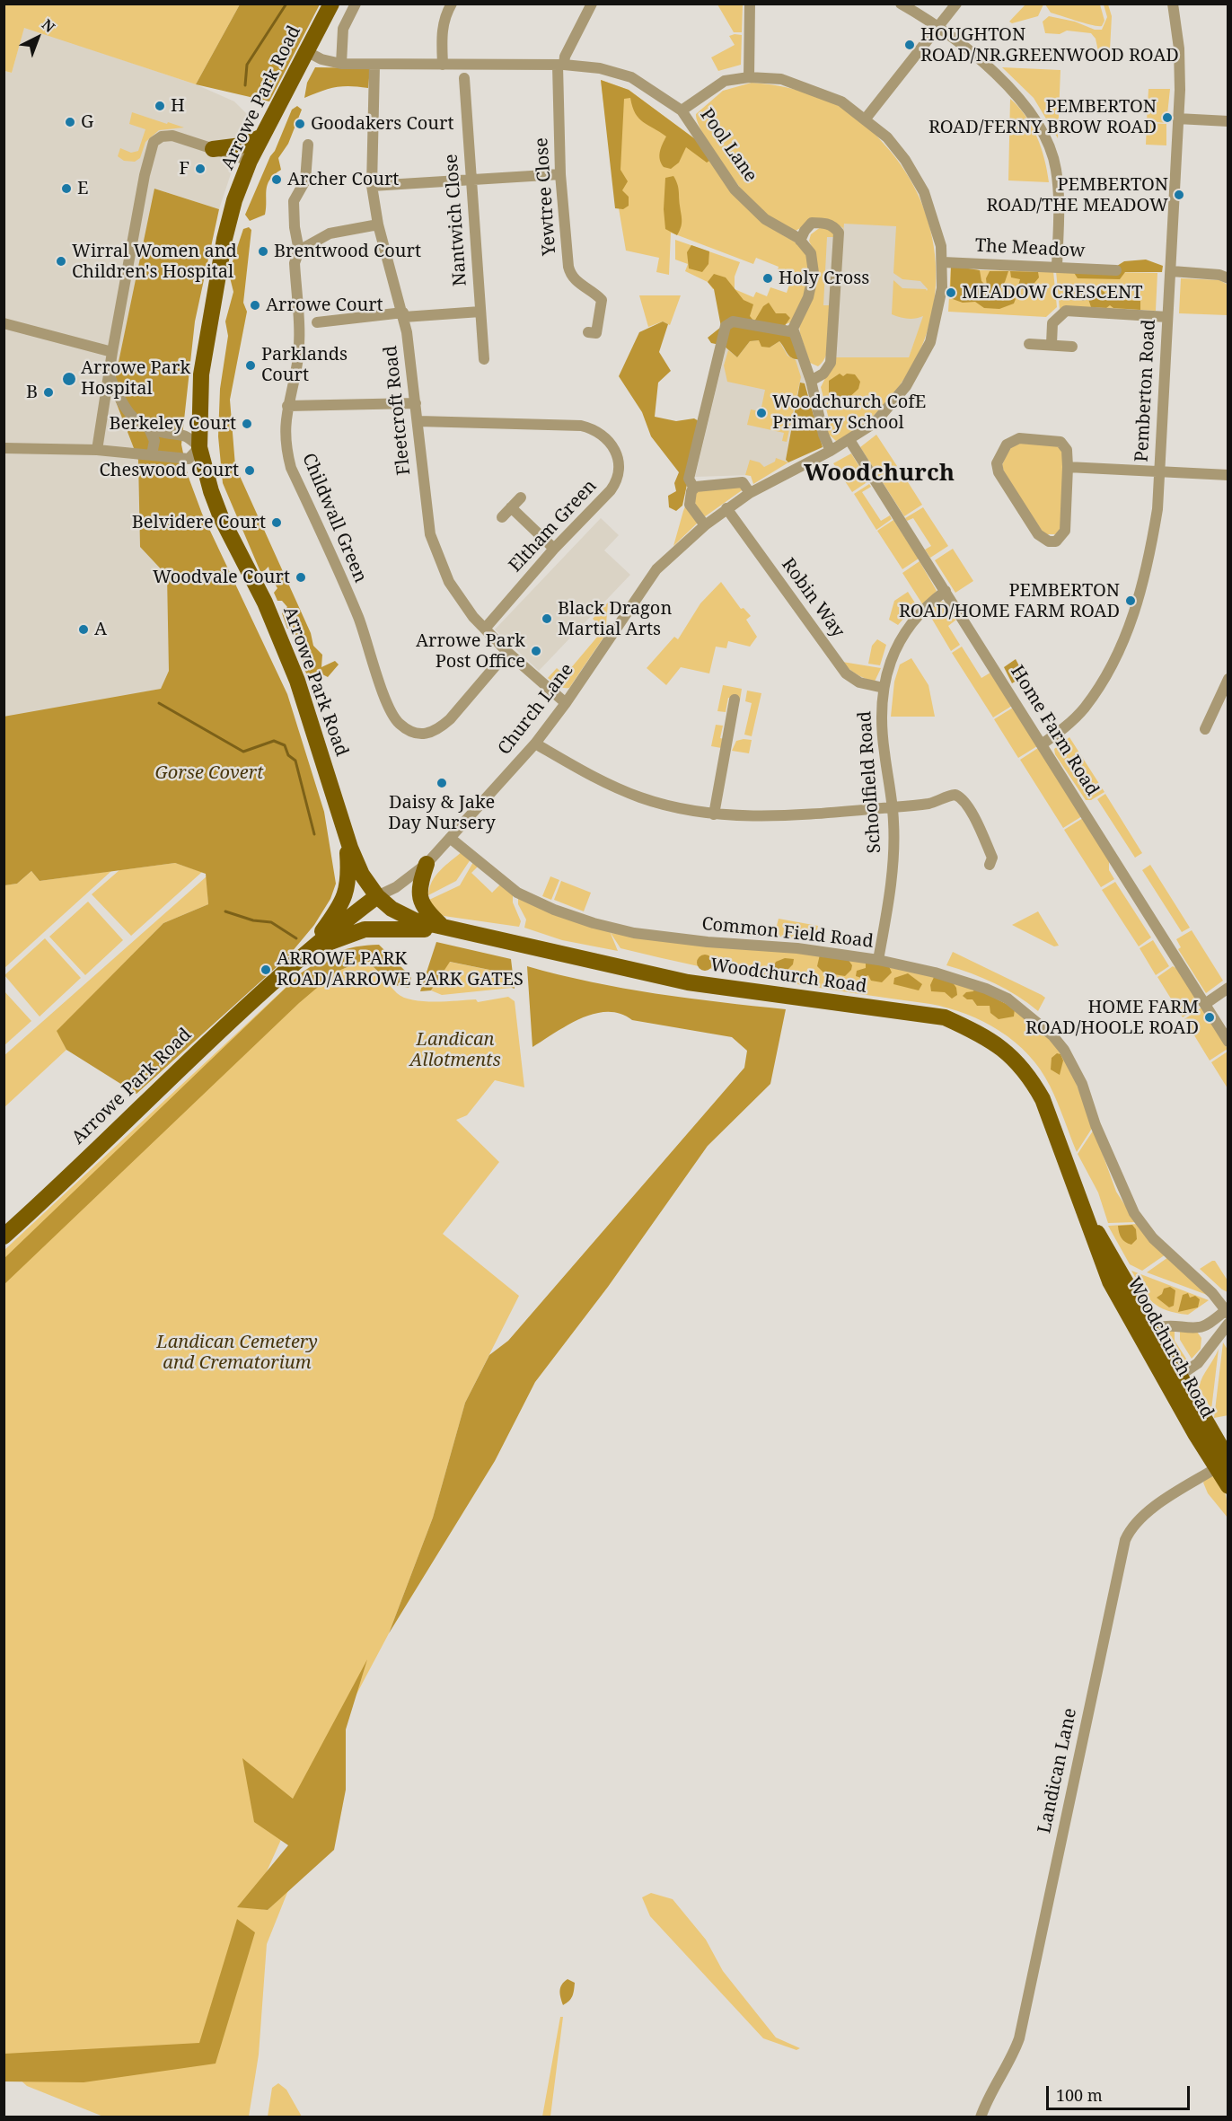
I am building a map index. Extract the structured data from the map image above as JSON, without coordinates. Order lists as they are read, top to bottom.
{
  "streets": {
    "main road": ["Arrowe Park Road", "Woodchurch Road"],
    "street": [
      "Pool Lane",
      "Yewtree Close",
      "Nantwich Close",
      "The Meadow",
      "Pemberton Road",
      "Fleetcroft Road",
      "Childwall Green",
      "Eltham Green",
      "Robin Way",
      "Church Lane",
      "Home Farm Road",
      "Schoolfield Road",
      "Common Field Road",
      "Landican Lane"
    ]
  },
  "crossings": [
    ["Arrowe Park Road", "Pool Lane"],
    ["Arrowe Park Road", "Church Lane"],
    ["Arrowe Park Road", "Woodchurch Road"],
    ["Pool Lane", "Yewtree Close"],
    ["Pool Lane", "Fleetcroft Road"],
    ["Pemberton Road", "Home Farm Road"],
    ["Fleetcroft Road", "Childwall Green"],
    ["Fleetcroft Road", "Eltham Green"],
    ["Fleetcroft Road", "Church Lane"],
    ["Robin Way", "Church Lane"],
    ["Robin Way", "Schoolfield Road"],
    ["Church Lane", "Home Farm Road"],
    ["Church Lane", "Common Field Road"],
    ["Church Lane", "Woodchurch Road"],
    ["Home Farm Road", "Schoolfield Road"],
    ["Schoolfield Road", "Common Field Road"],
    ["Woodchurch Road", "Landican Lane"]
  ],
  "districts": ["Woodchurch"],
  "parks": ["Gorse Covert", "Landican Allotments", "Landican Cemetery and Crematorium"],
  "places": [
    "HOUGHTON ROAD/NR.GREENWOOD ROAD",
    "H",
    "PEMBERTON ROAD/FERNY BROW ROAD",
    "G",
    "Goodakers Court",
    "F",
    "Archer Court",
    "E",
    "PEMBERTON ROAD/THE MEADOW",
    "Brentwood Court",
    "Wirral Women and Children's Hospital",
    "Holy Cross",
    "MEADOW CRESCENT",
    "Arrowe Court",
    "Parklands Court",
    "Arrowe Park Hospital",
    "B",
    "Woodchurch CofE Primary School",
    "Berkeley Court",
    "Cheswood Court",
    "Belvidere Court",
    "Woodvale Court",
    "PEMBERTON ROAD/HOME FARM ROAD",
    "Black Dragon Martial Arts",
    "A",
    "Arrowe Park Post Office",
    "Daisy & Jake Day Nursery",
    "ARROWE PARK ROAD/ARROWE PARK GATES",
    "HOME FARM ROAD/HOOLE ROAD"
  ],
  "scale_bar": "100 m",
  "north": "top right"
}
